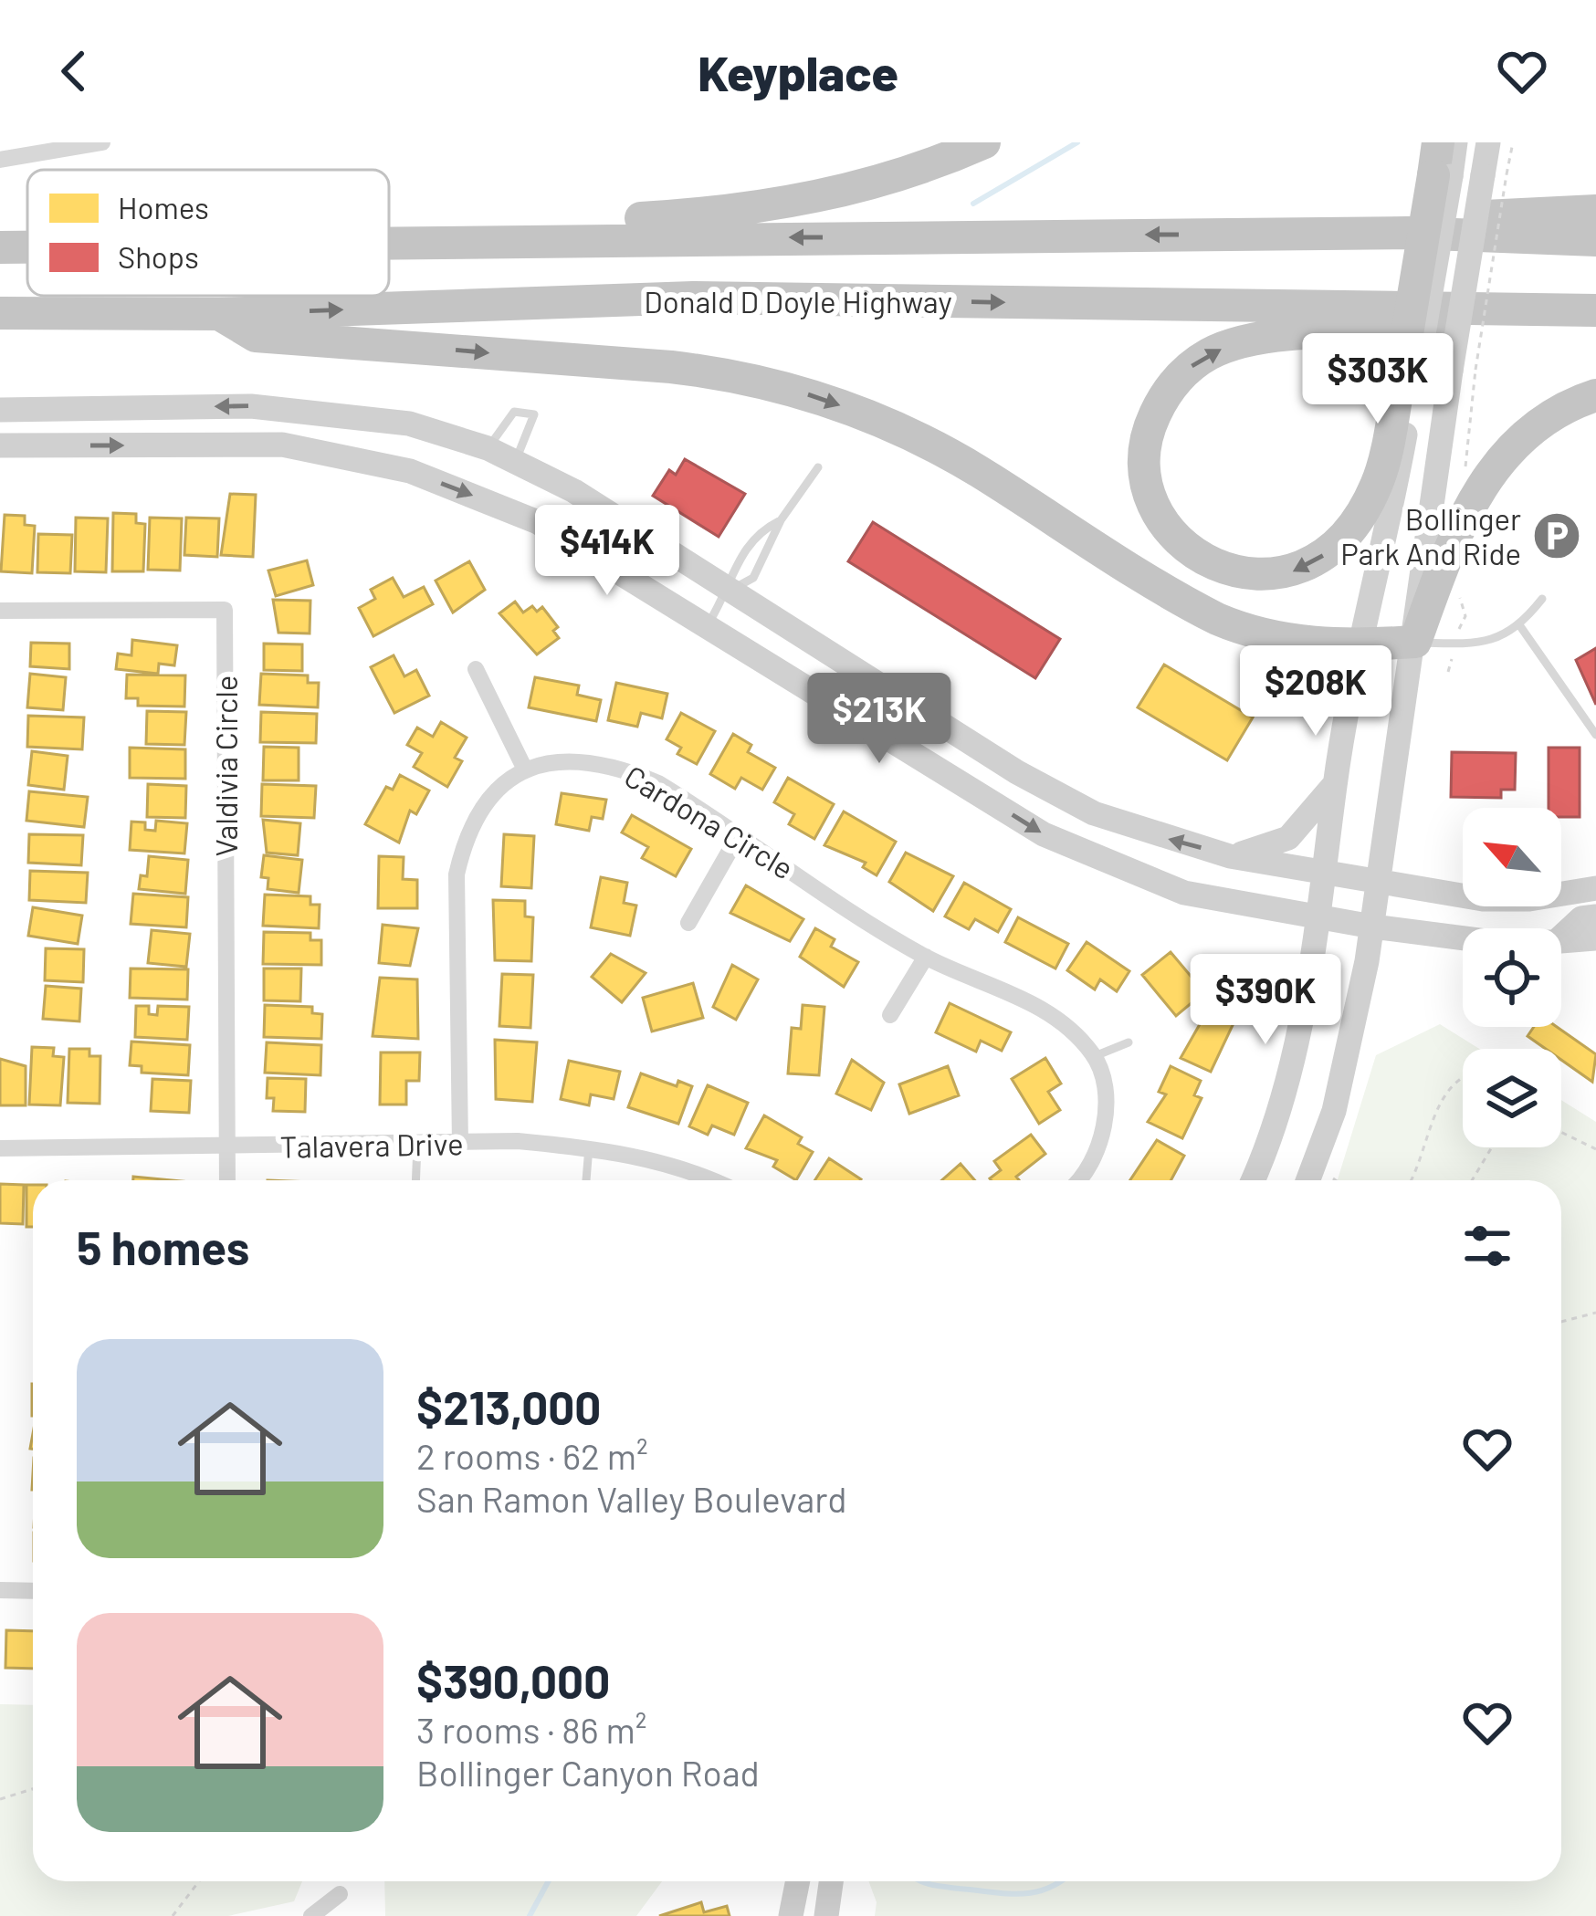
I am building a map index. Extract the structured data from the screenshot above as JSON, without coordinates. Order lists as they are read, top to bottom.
{
  "streets": {
    "highway": ["Donald D Doyle Highway"],
    "street": ["Valdivia Circle", "Cardona Circle", "Talavera Drive"]
  },
  "crossings": [
    ["Valdivia Circle", "Talavera Drive"]
  ],
  "places": {
    "parking": ["Bollinger Park And Ride"]
  },
  "legend": ["Homes", "Shops"],
  "north": "top left",
  "page": {
    "header": "Keyplace",
    "price": [
      "$303K",
      "$414K",
      "$208K",
      "$213K",
      "$390K"
    ],
    "heading": "5 homes",
    "list": [
      {
        "name": "$213,000",
        "note": "2 rooms · 62 m² · San Ramon Valley Boulevard"
      },
      {
        "name": "$390,000",
        "note": "3 rooms · 86 m² · Bollinger Canyon Road"
      }
    ]
  }
}
